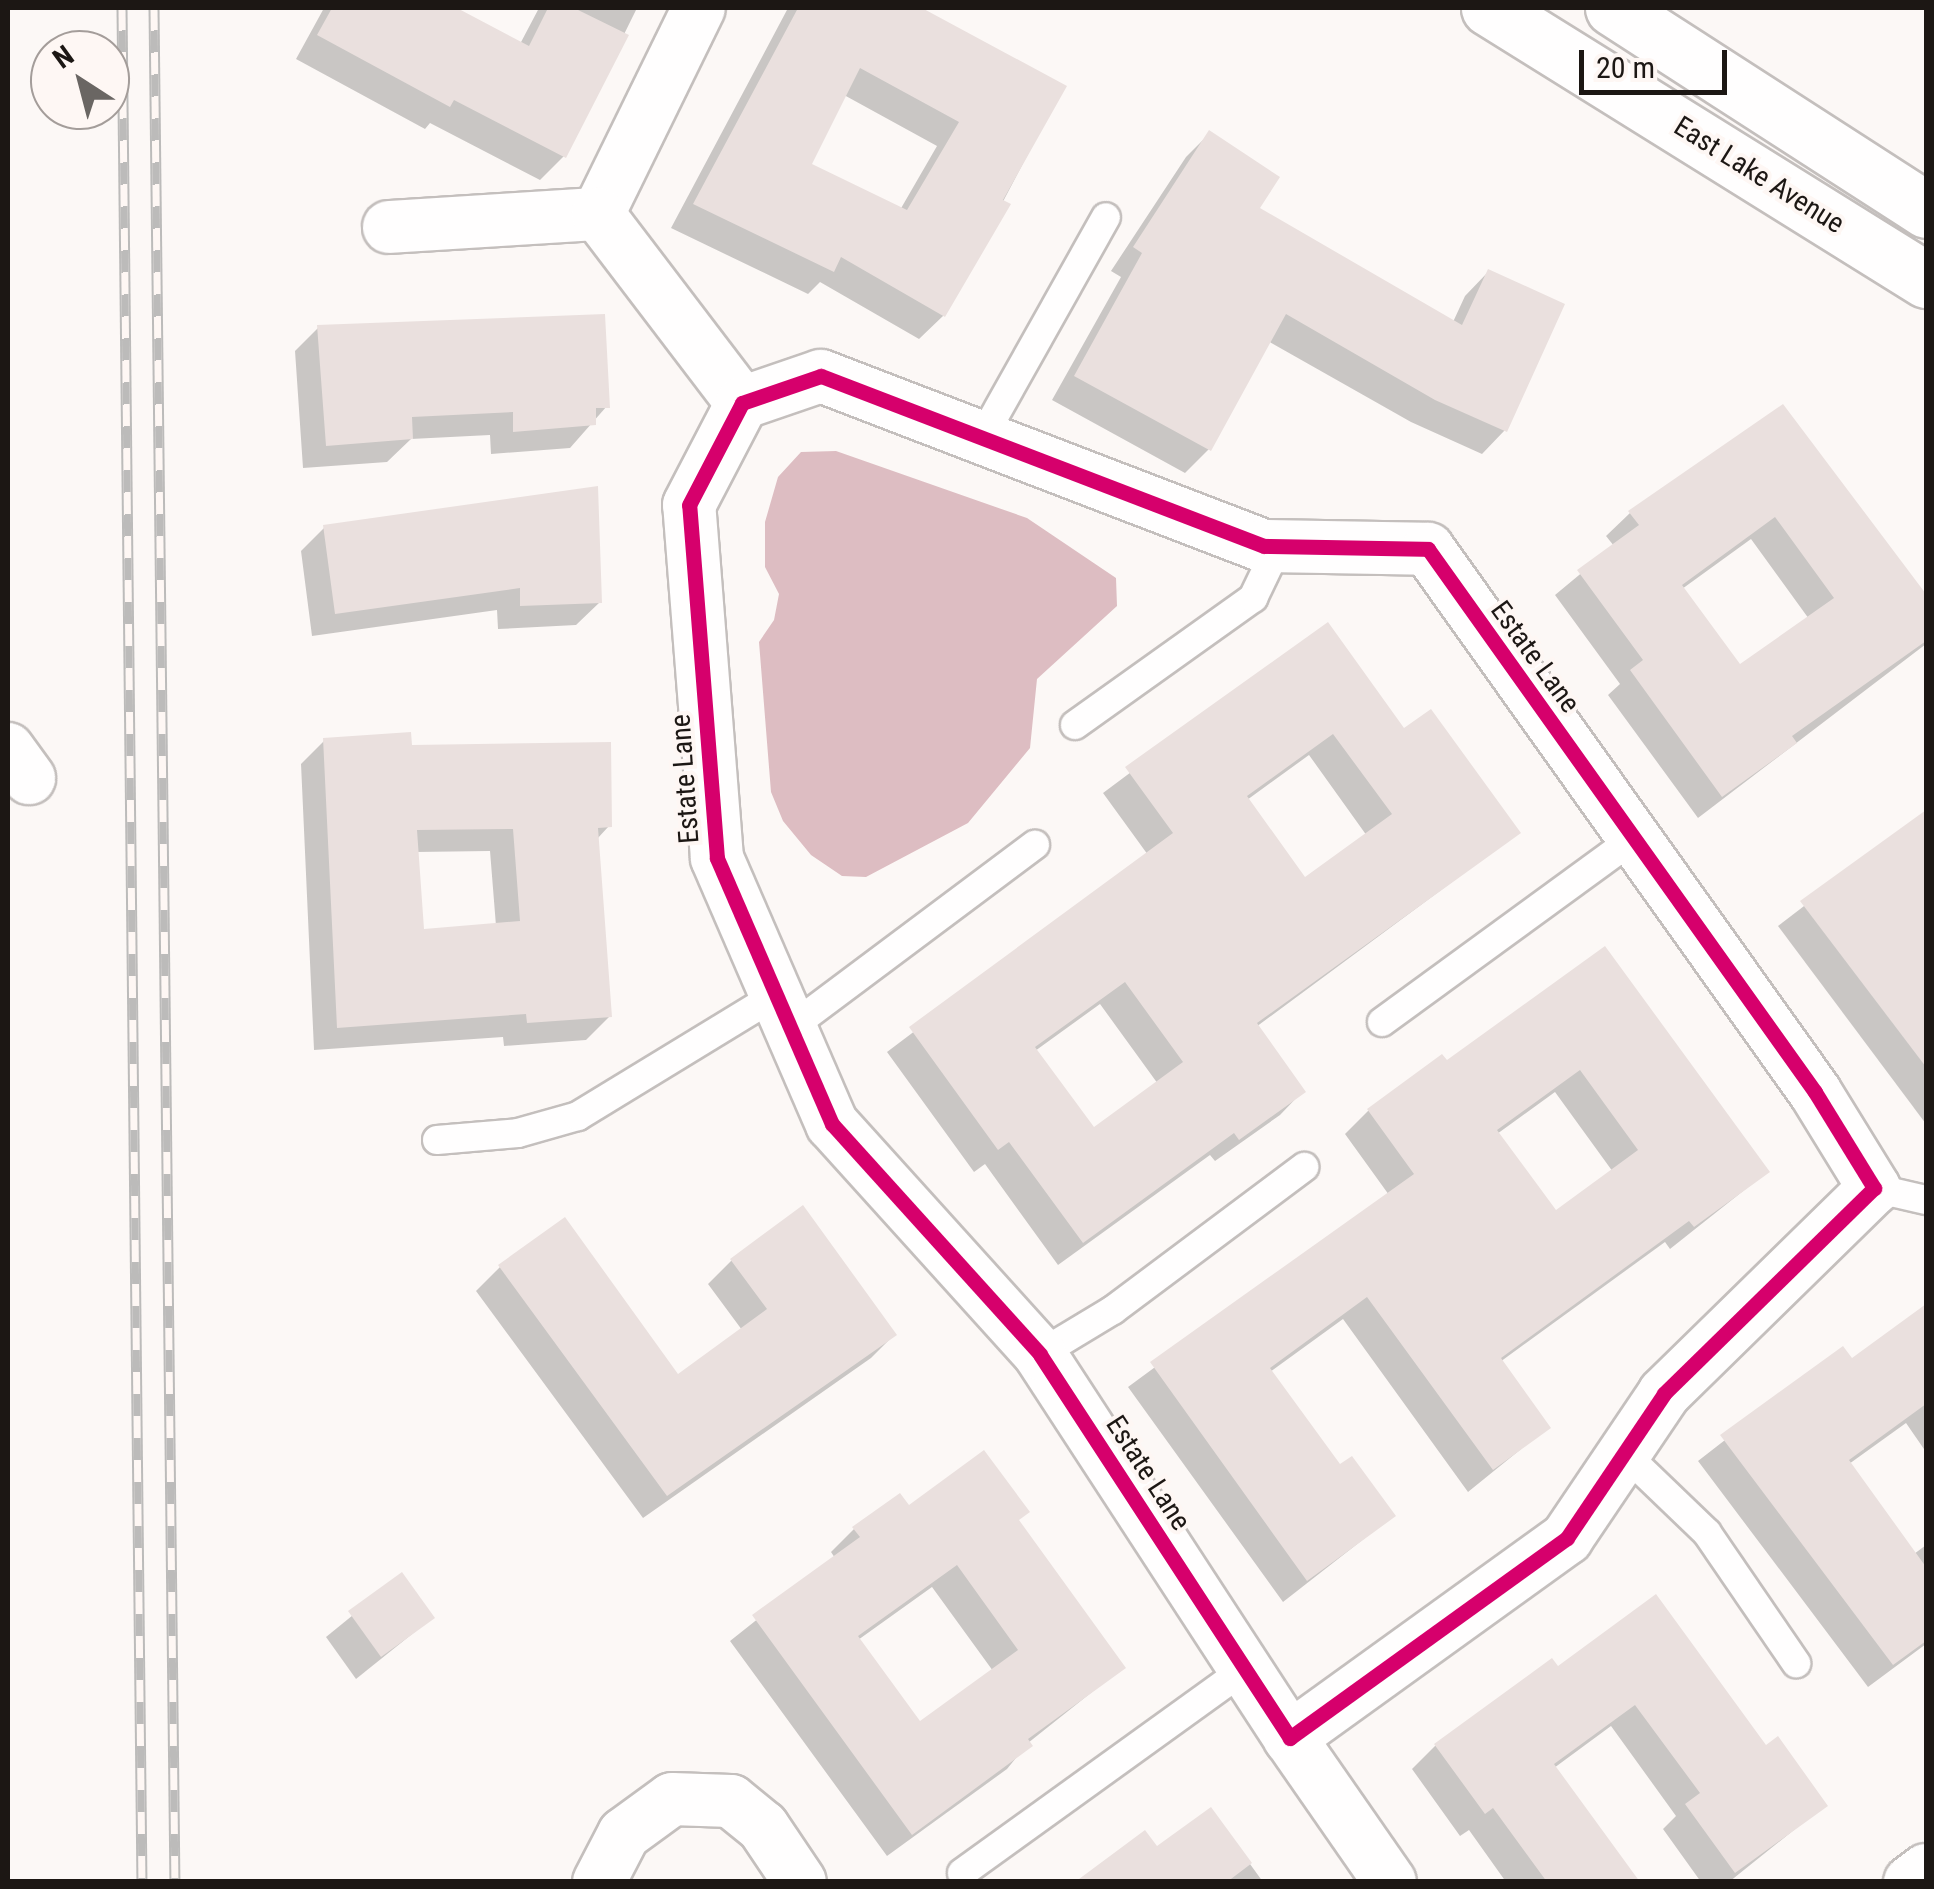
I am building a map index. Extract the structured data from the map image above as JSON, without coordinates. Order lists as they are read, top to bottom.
{
  "streets": {
    "main road": ["East Lake Avenue"],
    "street": ["Estate Lane"]
  },
  "scale_bar": "20 m",
  "north": "top left"
}
